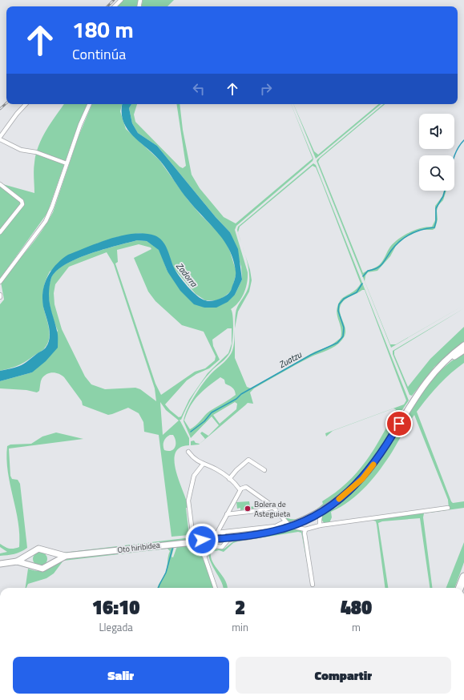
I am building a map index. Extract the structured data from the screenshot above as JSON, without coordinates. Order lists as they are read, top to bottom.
{
  "streets": {
    "street": ["Oto hiribidea"]
  },
  "water": ["Zadorra", "Zuatzu"],
  "places": ["Bolera de Asteguieta"],
  "page": {
    "turn": ["180 m", "Continúa"],
    "eta": [
      "16:10",
      "Llegada",
      "2",
      "min",
      "480",
      "m"
    ],
    "buttons": ["Salir", "Compartir"]
  }
}
